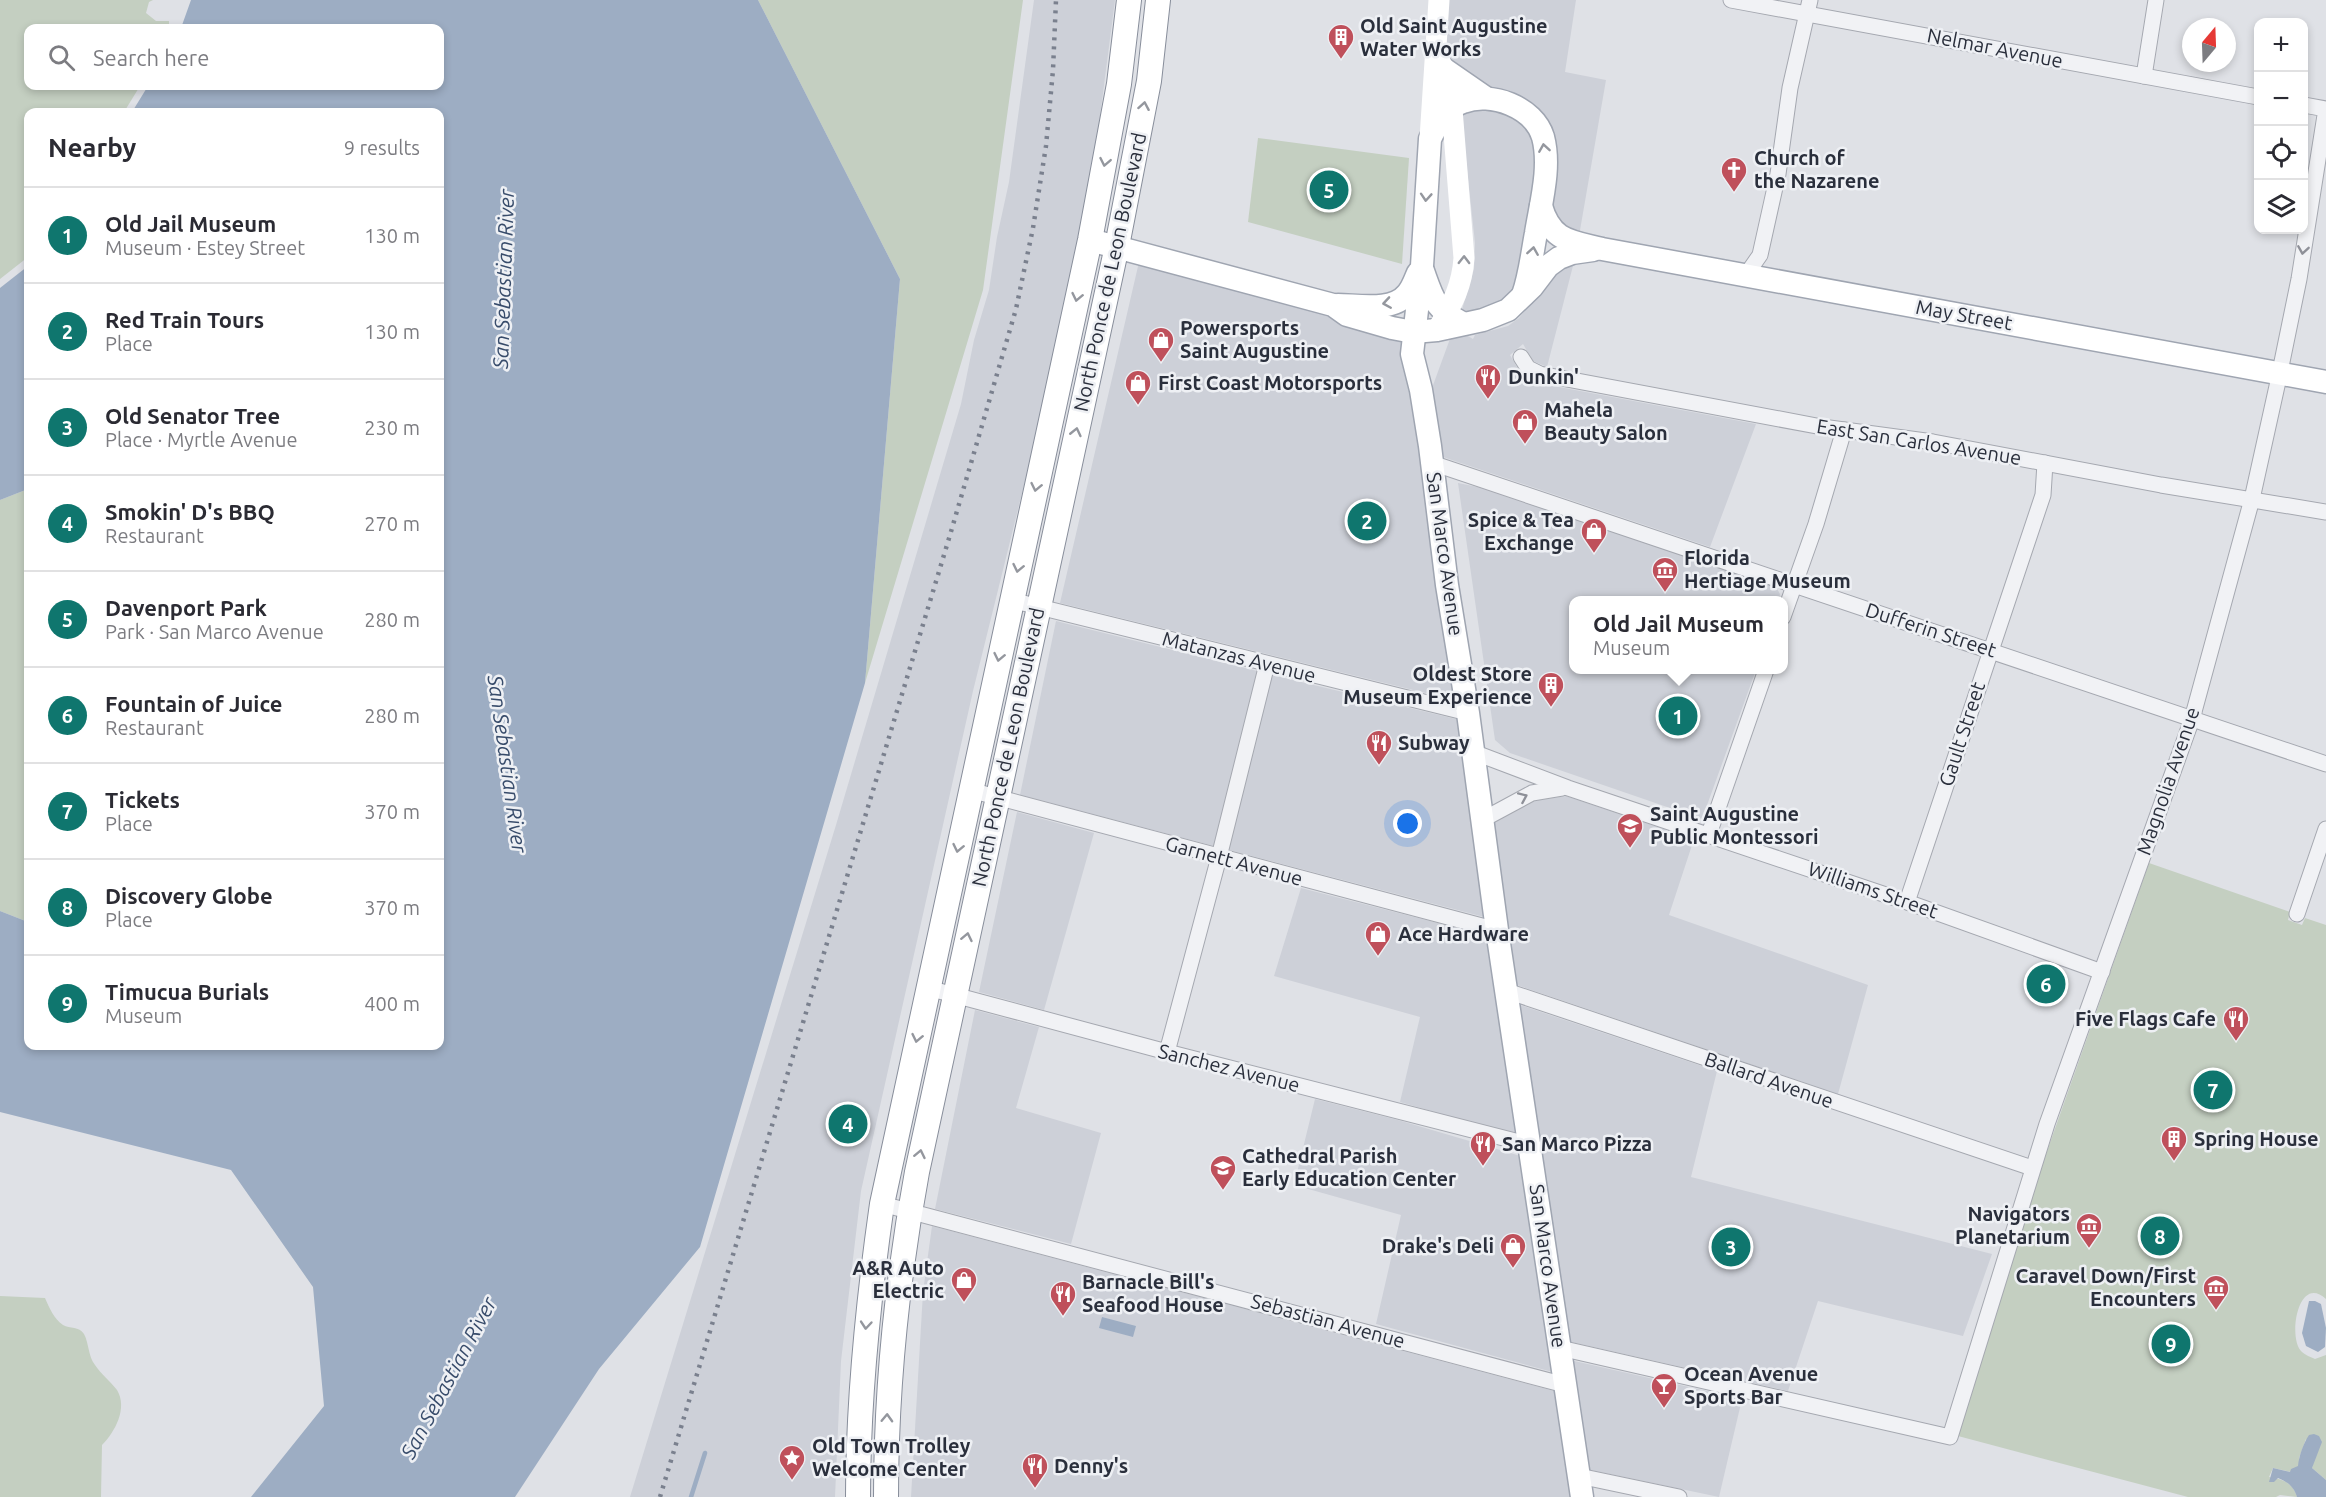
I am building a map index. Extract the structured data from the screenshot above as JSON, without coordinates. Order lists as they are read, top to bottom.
{
  "streets": {
    "highway": ["North Ponce de Leon Boulevard"],
    "main road": ["May Street", "San Marco Avenue"],
    "street": [
      "Nelmar Avenue",
      "East San Carlos Avenue",
      "Dufferin Street",
      "Matanzas Avenue",
      "Gault Street",
      "Magnolia Avenue",
      "Garnett Avenue",
      "Williams Street",
      "Sanchez Avenue",
      "Ballard Avenue",
      "Sebastian Avenue"
    ]
  },
  "crossings": [
    ["North Ponce de Leon Boulevard", "Matanzas Avenue"],
    ["North Ponce de Leon Boulevard", "Garnett Avenue"],
    ["North Ponce de Leon Boulevard", "Sanchez Avenue"],
    ["North Ponce de Leon Boulevard", "Sebastian Avenue"],
    ["May Street", "San Marco Avenue"],
    ["May Street", "Magnolia Avenue"],
    ["East San Carlos Avenue", "Gault Street"],
    ["East San Carlos Avenue", "Magnolia Avenue"],
    ["San Marco Avenue", "Dufferin Street"],
    ["San Marco Avenue", "Matanzas Avenue"],
    ["San Marco Avenue", "Magnolia Avenue"],
    ["San Marco Avenue", "Garnett Avenue"],
    ["San Marco Avenue", "Williams Street"],
    ["San Marco Avenue", "Sanchez Avenue"],
    ["San Marco Avenue", "Ballard Avenue"],
    ["San Marco Avenue", "Sebastian Avenue"],
    ["Dufferin Street", "Gault Street"],
    ["Dufferin Street", "Magnolia Avenue"],
    ["Gault Street", "Williams Street"],
    ["Magnolia Avenue", "Williams Street"],
    ["Magnolia Avenue", "Ballard Avenue"]
  ],
  "water": ["San Sebastian River"],
  "places": {
    "building": ["Old Saint Augustine Water Works", "Oldest Store Museum Experience", "Spring House"],
    "church": ["Church of the Nazarene"],
    "shop": [
      "Powersports Saint Augustine",
      "First Coast Motorsports",
      "Mahela Beauty Salon",
      "Spice & Tea Exchange",
      "Ace Hardware",
      "Drake's Deli",
      "A&R Auto Electric"
    ],
    "restaurant": [
      "Dunkin'",
      "Subway",
      "Five Flags Cafe",
      "San Marco Pizza",
      "Barnacle Bill's Seafood House",
      "Denny's"
    ],
    "museum": ["Florida Hertiage Museum", "Navigators Planetarium", "Caravel Down/First Encounters"],
    "school or university": ["Saint Augustine Public Montessori", "Cathedral Parish Early Education Center"],
    "bar": ["Ocean Avenue Sports Bar"],
    "place": ["Old Town Trolley Welcome Center"]
  },
  "north": "top",
  "page": {
    "map_buttons": ["+", "−"],
    "search": "Search here",
    "heading": ["Nearby", "9 results"],
    "pins": [
      "5",
      "2",
      "1",
      "6",
      "7",
      "4",
      "8",
      "3",
      "9"
    ],
    "list": [
      {
        "mark": "1",
        "name": "Old Jail Museum",
        "note": "Museum · Estey Street",
        "value": "130 m"
      },
      {
        "mark": "2",
        "name": "Red Train Tours",
        "note": "Place",
        "value": "130 m"
      },
      {
        "mark": "3",
        "name": "Old Senator Tree",
        "note": "Place · Myrtle Avenue",
        "value": "230 m"
      },
      {
        "mark": "4",
        "name": "Smokin' D's BBQ",
        "note": "Restaurant",
        "value": "270 m"
      },
      {
        "mark": "5",
        "name": "Davenport Park",
        "note": "Park · San Marco Avenue",
        "value": "280 m"
      },
      {
        "mark": "6",
        "name": "Fountain of Juice",
        "note": "Restaurant",
        "value": "280 m"
      },
      {
        "mark": "7",
        "name": "Tickets",
        "note": "Place",
        "value": "370 m"
      },
      {
        "mark": "8",
        "name": "Discovery Globe",
        "note": "Place",
        "value": "370 m"
      },
      {
        "mark": "9",
        "name": "Timucua Burials",
        "note": "Museum",
        "value": "400 m"
      }
    ],
    "popup": ["Old Jail Museum", "Museum"]
  }
}
